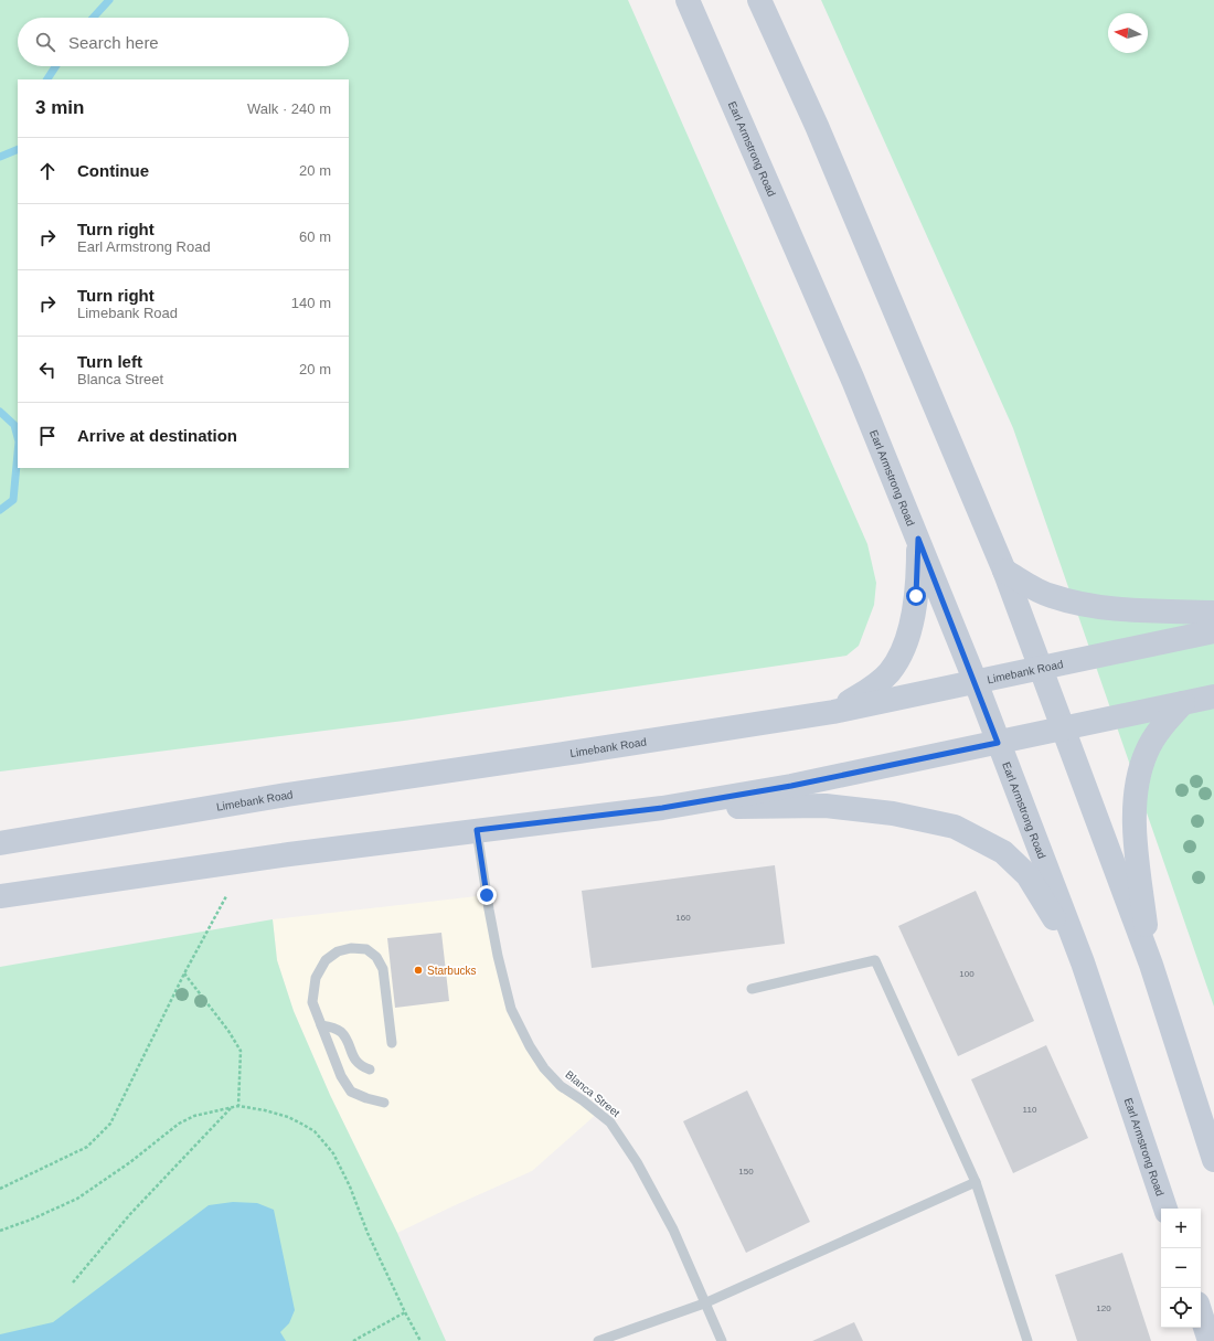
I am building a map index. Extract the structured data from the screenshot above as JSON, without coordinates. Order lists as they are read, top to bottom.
{
  "streets": {
    "main road": ["Earl Armstrong Road", "Limebank Road"],
    "lane": ["Blanca Street"]
  },
  "crossings": [
    ["Earl Armstrong Road", "Limebank Road"]
  ],
  "places": ["Starbucks"],
  "house_numbers": [
    "160",
    "100",
    "110",
    "150",
    "120"
  ],
  "north": "left",
  "page": {
    "search": "Search here",
    "heading": ["3 min", "Walk · 240 m"],
    "list": [
      ["Continue", "20 m"],
      ["Turn right", "Earl Armstrong Road", "60 m"],
      ["Turn right", "Limebank Road", "140 m"],
      ["Turn left", "Blanca Street", "20 m"],
      "Arrive at destination"
    ],
    "map_buttons": ["+", "−"]
  }
}
